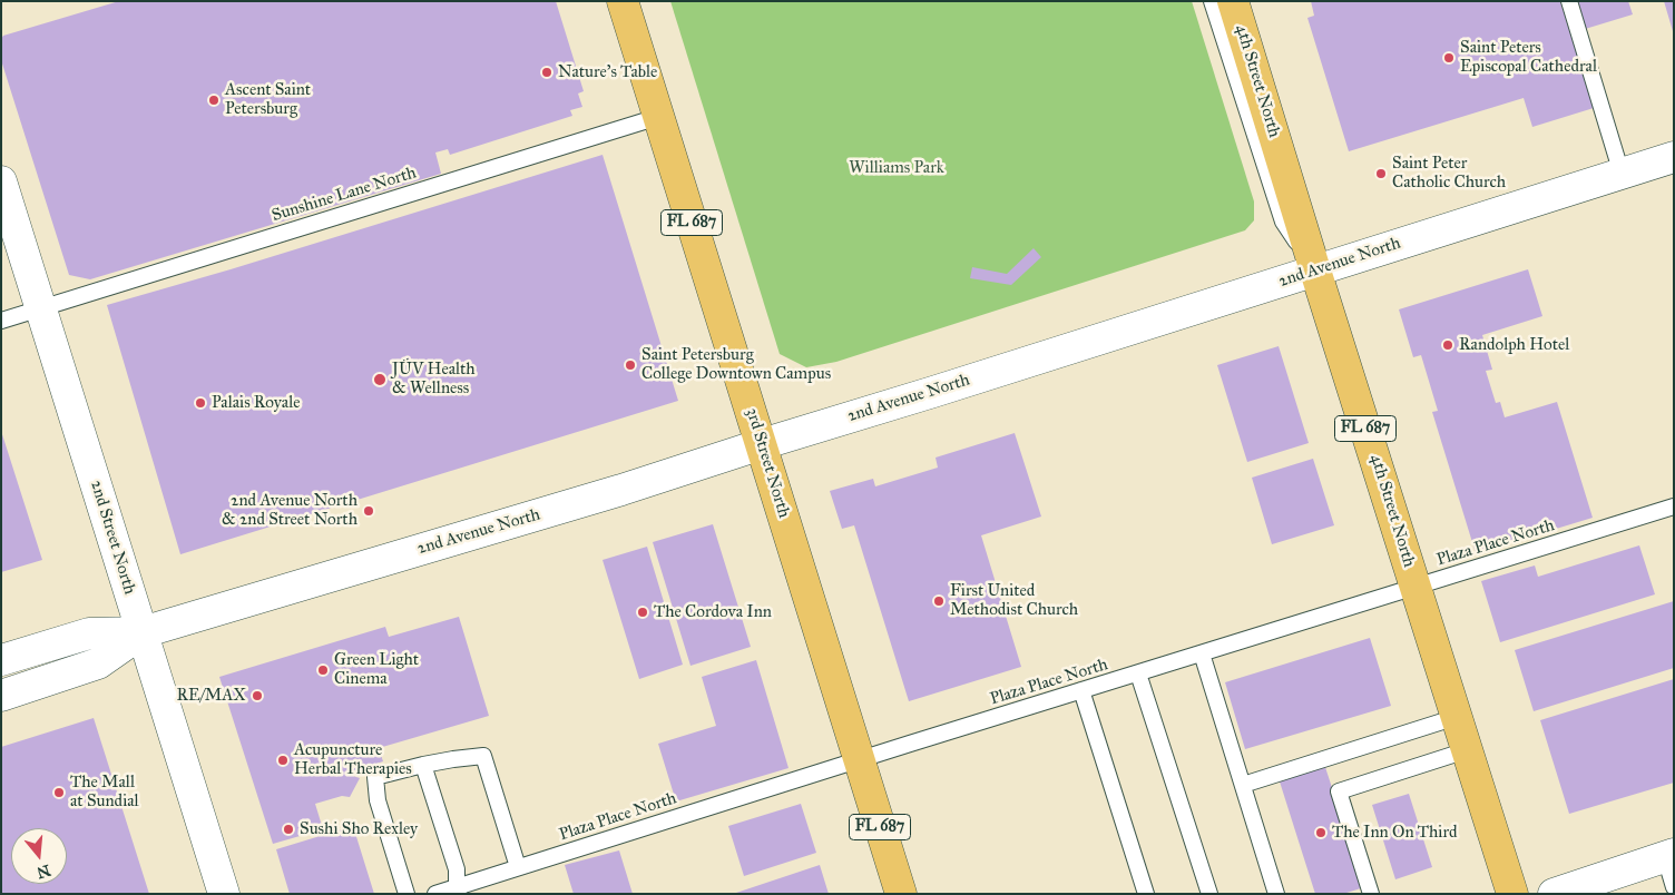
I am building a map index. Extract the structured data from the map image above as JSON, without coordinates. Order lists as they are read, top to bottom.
{
  "streets": {
    "main road": ["4th Street North", "FL 687", "3rd Street North"],
    "street": ["2nd Avenue North", "2nd Street North"],
    "lane": ["Sunshine Lane North", "Plaza Place North"]
  },
  "crossings": [
    ["4th Street North", "2nd Avenue North"],
    ["4th Street North", "Plaza Place North"],
    ["Sunshine Lane North", "3rd Street North"],
    ["Sunshine Lane North", "2nd Street North"],
    ["2nd Avenue North", "3rd Street North"],
    ["2nd Avenue North", "2nd Street North"],
    ["3rd Street North", "Plaza Place North"]
  ],
  "parks": ["Williams Park"],
  "places": [
    "Saint Peters Episcopal Cathedral",
    "Nature's Table",
    "Ascent Saint Petersburg",
    "Saint Peter Catholic Church",
    "Randolph Hotel",
    "Saint Petersburg College Downtown Campus",
    "JÜV Health & Wellness",
    "Palais Royale",
    "2nd Avenue North & 2nd Street North",
    "First United Methodist Church",
    "The Cordova Inn",
    "Green Light Cinema",
    "RE/MAX",
    "Acupuncture Herbal Therapies",
    "The Mall at Sundial",
    "Sushi Sho Rexley",
    "The Inn On Third"
  ],
  "north": "bottom"
}
